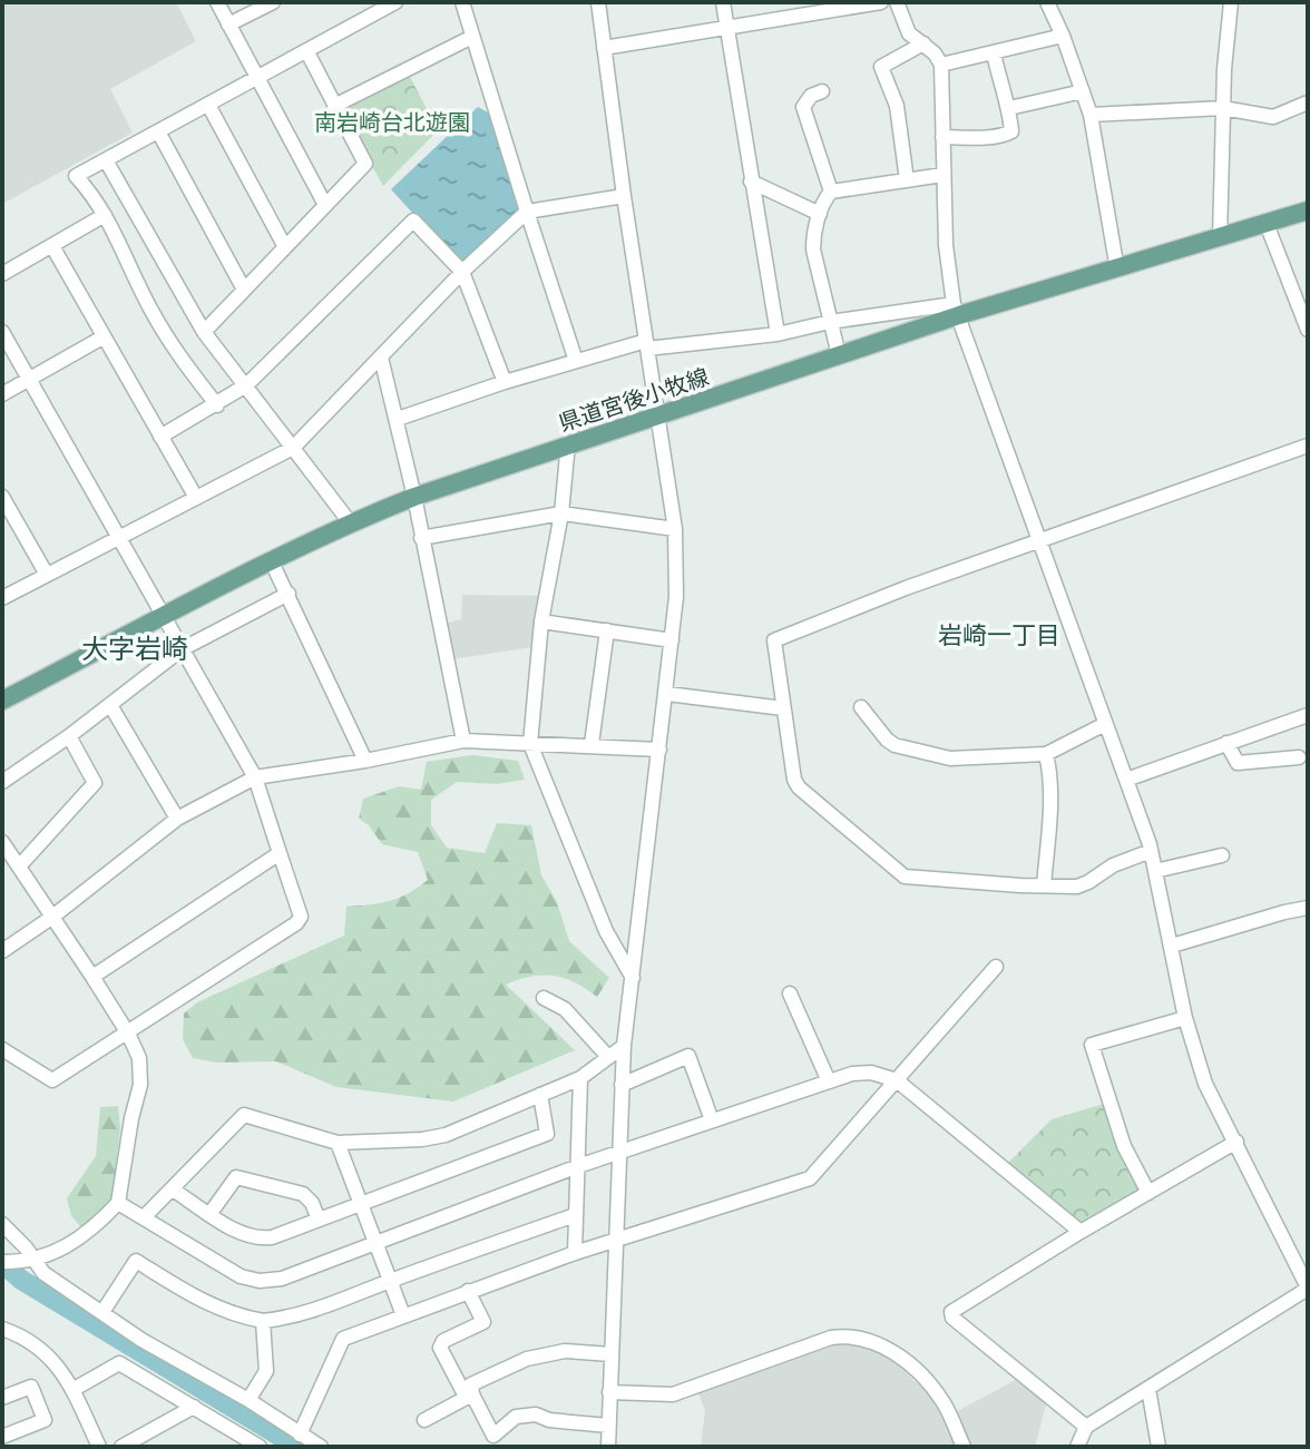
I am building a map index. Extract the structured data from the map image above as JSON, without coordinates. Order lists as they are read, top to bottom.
{
  "streets": {
    "main road": ["県道宮後小牧線"]
  },
  "districts": ["岩崎一丁目", "大字岩崎"],
  "parks": ["南岩崎台北遊園"]
}
